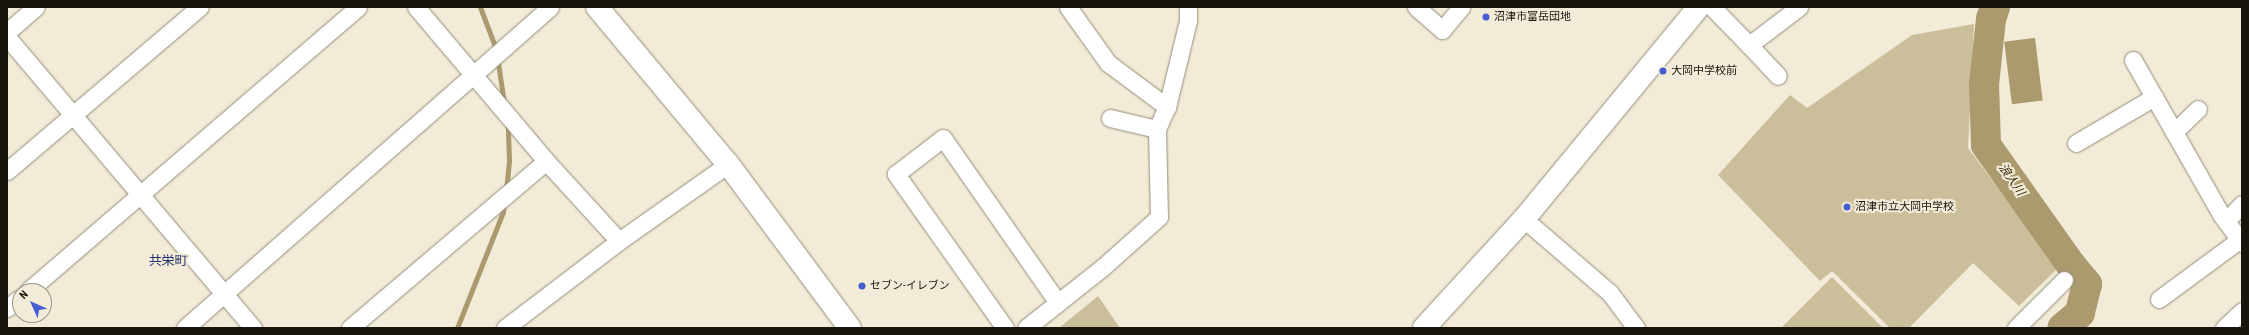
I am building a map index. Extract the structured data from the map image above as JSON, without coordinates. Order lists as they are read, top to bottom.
{
  "districts": ["共栄町"],
  "water": ["浪人川"],
  "places": [
    "沼津市富岳団地",
    "大岡中学校前",
    "沼津市立大岡中学校",
    "セブン-イレブン"
  ],
  "north": "top left"
}
